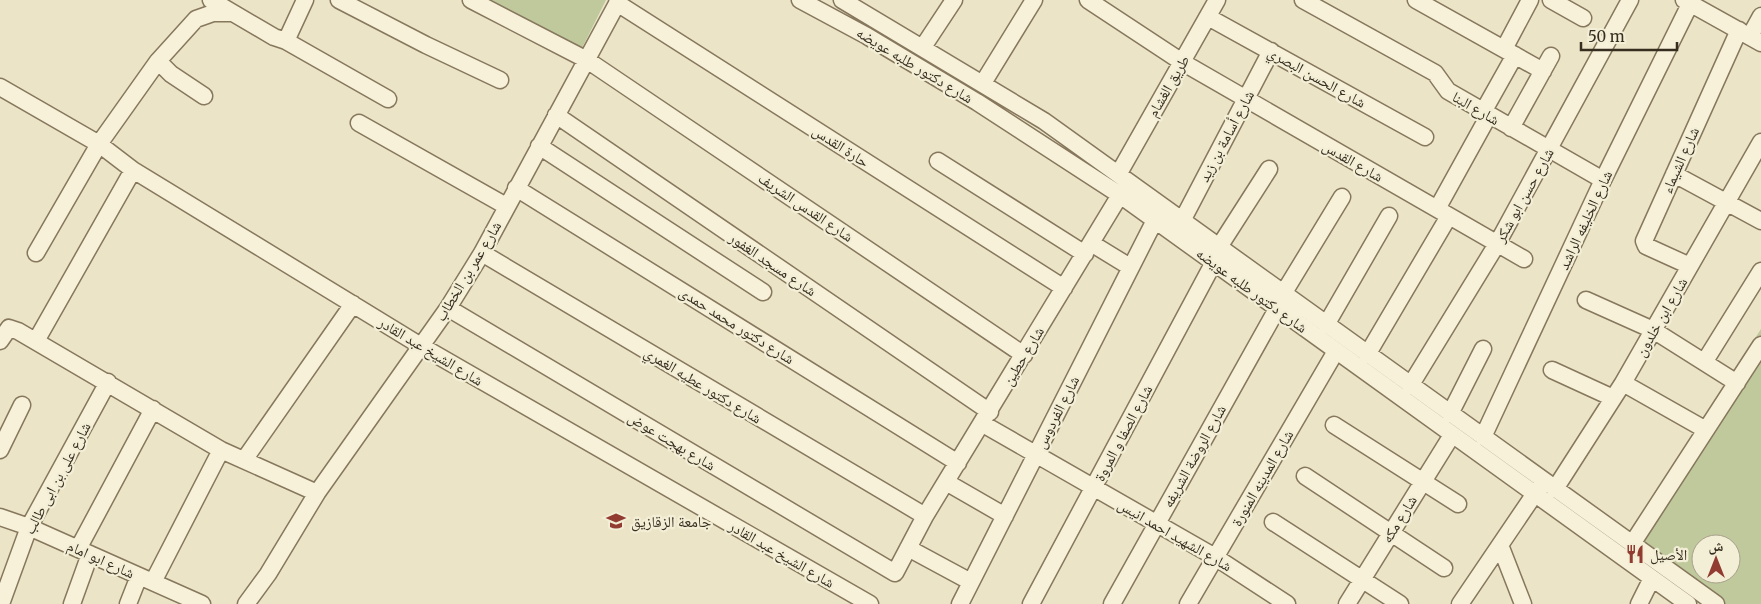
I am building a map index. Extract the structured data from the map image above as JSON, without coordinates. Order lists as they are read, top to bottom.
{
  "streets": {
    "street": [
      "شارع دكتور طلبه عويضه",
      "شارع الحسن البصري",
      "طريق الغشام",
      "شارع البنا",
      "شارع أسامة بن زيد",
      "حارة القدس",
      "شارع الشيماء",
      "شارع القدس",
      "شارع حسن ابو شكر",
      "شارع القدس الشريف",
      "شارع الخليفه الراشد",
      "شارع مسجد الغفور",
      "شارع عمر بن الخطاب",
      "شارع ابن خلدون",
      "شارع دكتور محمد حمدى",
      "شارع الشيخ عبد القادر",
      "شارع حطين",
      "شارع دكتور عطيه الغمري",
      "شارع الفردوس",
      "شارع الصفا و المروة",
      "شارع بهجت عوض",
      "شارع الروضة الشريفه",
      "شارع على بن ابى طالب",
      "شارع المدينه المنورة",
      "شارع مكه",
      "شارع الشهيد احمد انيس",
      "شارع ابو امام"
    ]
  },
  "crossings": [
    ["شارع دكتور طلبه عويضه", "طريق الغشام"],
    ["شارع دكتور طلبه عويضه", "شارع أسامة بن زيد"],
    ["شارع دكتور طلبه عويضه", "شارع حسن ابو شكر"],
    ["شارع دكتور طلبه عويضه", "شارع الخليفه الراشد"],
    ["شارع دكتور طلبه عويضه", "شارع ابن خلدون"],
    ["شارع دكتور طلبه عويضه", "شارع حطين"],
    ["شارع دكتور طلبه عويضه", "شارع الفردوس"],
    ["شارع دكتور طلبه عويضه", "شارع الصفا و المروة"],
    ["شارع دكتور طلبه عويضه", "شارع الروضة الشريفه"],
    ["شارع دكتور طلبه عويضه", "شارع المدينه المنورة"],
    ["شارع دكتور طلبه عويضه", "شارع مكه"],
    ["شارع الحسن البصري", "طريق الغشام"],
    ["شارع الحسن البصري", "شارع أسامة بن زيد"],
    ["طريق الغشام", "شارع القدس"],
    ["شارع البنا", "شارع حسن ابو شكر"],
    ["شارع البنا", "شارع الخليفه الراشد"],
    ["شارع أسامة بن زيد", "شارع القدس"],
    ["حارة القدس", "شارع عمر بن الخطاب"],
    ["حارة القدس", "شارع حطين"],
    ["شارع الشيماء", "شارع ابن خلدون"],
    ["شارع القدس", "شارع حسن ابو شكر"],
    ["شارع القدس الشريف", "شارع عمر بن الخطاب"],
    ["شارع القدس الشريف", "شارع حطين"],
    ["شارع مسجد الغفور", "شارع عمر بن الخطاب"],
    ["شارع مسجد الغفور", "شارع حطين"],
    ["شارع مسجد الغفور", "شارع الشهيد احمد انيس"],
    ["شارع عمر بن الخطاب", "شارع دكتور محمد حمدى"],
    ["شارع عمر بن الخطاب", "شارع الشيخ عبد القادر"],
    ["شارع عمر بن الخطاب", "شارع دكتور عطيه الغمري"],
    ["شارع عمر بن الخطاب", "شارع بهجت عوض"],
    ["شارع دكتور محمد حمدى", "شارع حطين"],
    ["شارع حطين", "شارع دكتور عطيه الغمري"],
    ["شارع حطين", "شارع بهجت عوض"],
    ["شارع حطين", "شارع الشهيد احمد انيس"],
    ["شارع الفردوس", "شارع الشهيد احمد انيس"],
    ["شارع الصفا و المروة", "شارع الشهيد احمد انيس"],
    ["شارع الروضة الشريفه", "شارع الشهيد احمد انيس"],
    ["شارع على بن ابى طالب", "شارع ابو امام"],
    ["شارع المدينه المنورة", "شارع الشهيد احمد انيس"]
  ],
  "places": {
    "school or university": ["جامعة الزقازيق"],
    "restaurant": ["الأصيل"]
  },
  "scale_bar": "50 m",
  "north": "top"
}
